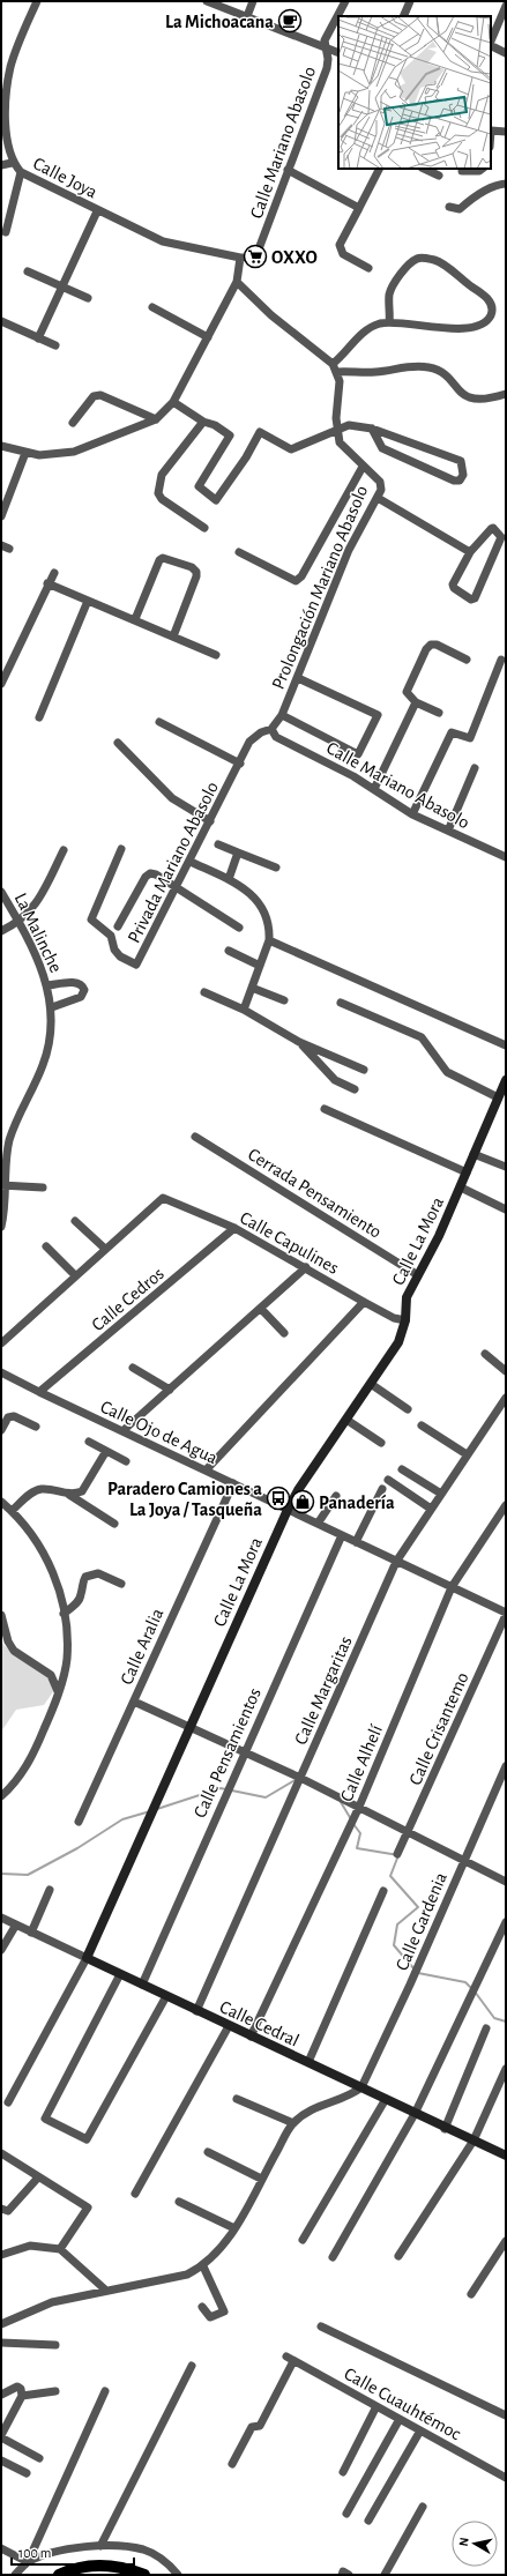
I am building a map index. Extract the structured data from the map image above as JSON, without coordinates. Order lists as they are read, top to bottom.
{
  "streets": {
    "street": [
      "Calle Mariano Abasolo",
      "Calle Joya",
      "Prolongación Mariano Abasolo",
      "Privada Mariano Abasolo",
      "La Malinche",
      "Cerrada Pensamiento",
      "Calle La Mora",
      "Calle Capulines",
      "Calle Cedros",
      "Calle Ojo de Agua",
      "Calle Aralia",
      "Calle Margaritas",
      "Calle Crisantemo",
      "Calle Pensamientos",
      "Calle Alhelí",
      "Calle Gardenia",
      "Calle Cedral",
      "Calle Cuauhtémoc"
    ]
  },
  "crossings": [
    ["Calle Mariano Abasolo", "Calle Joya"],
    ["Calle Mariano Abasolo", "Prolongación Mariano Abasolo"],
    ["Calle Mariano Abasolo", "Privada Mariano Abasolo"],
    ["Prolongación Mariano Abasolo", "Privada Mariano Abasolo"],
    ["Cerrada Pensamiento", "Calle La Mora"],
    ["Calle La Mora", "Calle Capulines"],
    ["Calle La Mora", "Calle Ojo de Agua"],
    ["Calle La Mora", "Calle Cedral"],
    ["Calle Capulines", "Calle Cedros"],
    ["Calle Cedros", "Calle Ojo de Agua"],
    ["Calle Ojo de Agua", "Calle Aralia"],
    ["Calle Ojo de Agua", "Calle Margaritas"],
    ["Calle Ojo de Agua", "Calle Crisantemo"],
    ["Calle Ojo de Agua", "Calle Pensamientos"],
    ["Calle Ojo de Agua", "Calle Alhelí"],
    ["Calle Margaritas", "Calle Cedral"],
    ["Calle Pensamientos", "Calle Cedral"],
    ["Calle Alhelí", "Calle Cedral"],
    ["Calle Gardenia", "Calle Cedral"]
  ],
  "places": {
    "cafe": ["La Michoacana"],
    "supermarket": ["OXXO"],
    "bus stop": ["Paradero Camiones a La Joya / Tasqueña"],
    "shop": ["Panadería"]
  },
  "scale_bar": "100 m",
  "north": "left"
}
